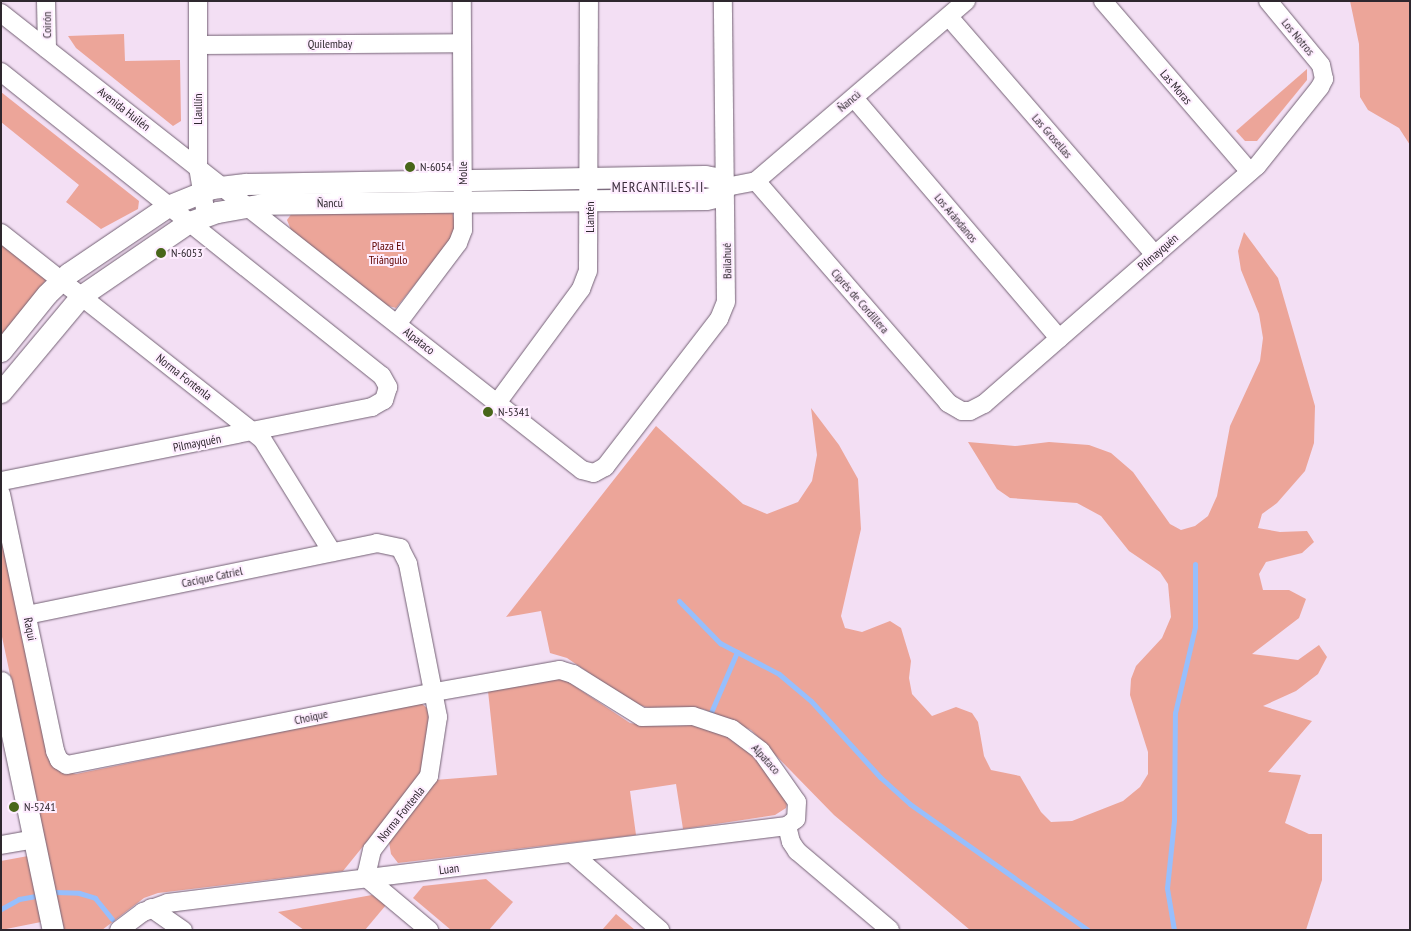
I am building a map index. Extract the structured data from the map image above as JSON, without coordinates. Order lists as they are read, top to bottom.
{
  "streets": {
    "street": [
      "Coirón",
      "Los Notros",
      "Quilembay",
      "Las Moras",
      "Ñancú",
      "Avenida Huilén",
      "Llaullín",
      "Las Grosellas",
      "Molle",
      "Llantén",
      "Los Arándanos",
      "Pilmayquén",
      "Bailahué",
      "Ciprés de Cordillera",
      "Alpataco",
      "Norma Fontenla",
      "Cacique Catriel",
      "Raqui",
      "Choique",
      "Luan"
    ]
  },
  "crossings": [
    ["Coirón", "Avenida Huilén"],
    ["Los Notros", "Pilmayquén"],
    ["Quilembay", "Llaullín"],
    ["Quilembay", "Molle"],
    ["Las Moras", "Pilmayquén"],
    ["Ñancú", "Avenida Huilén"],
    ["Ñancú", "Llaullín"],
    ["Ñancú", "Las Grosellas"],
    ["Ñancú", "Molle"],
    ["Ñancú", "Llantén"],
    ["Ñancú", "Los Arándanos"],
    ["Ñancú", "Pilmayquén"],
    ["Ñancú", "Bailahué"],
    ["Ñancú", "Ciprés de Cordillera"],
    ["Ñancú", "Alpataco"],
    ["Ñancú", "Norma Fontenla"],
    ["Avenida Huilén", "Llaullín"],
    ["Avenida Huilén", "Alpataco"],
    ["Llaullín", "Pilmayquén"],
    ["Las Grosellas", "Pilmayquén"],
    ["Molle", "Alpataco"],
    ["Llantén", "Alpataco"],
    ["Los Arándanos", "Pilmayquén"],
    ["Pilmayquén", "Ciprés de Cordillera"],
    ["Pilmayquén", "Norma Fontenla"],
    ["Bailahué", "Alpataco"],
    ["Alpataco", "Choique"],
    ["Alpataco", "Luan"],
    ["Norma Fontenla", "Cacique Catriel"],
    ["Norma Fontenla", "Choique"],
    ["Norma Fontenla", "Luan"],
    ["Cacique Catriel", "Raqui"],
    ["Raqui", "Choique"]
  ],
  "districts": ["MERCANTILES II"],
  "parks": ["Plaza El Triángulo"],
  "places": [
    "N-6054",
    "N-6053",
    "N-5341",
    "N-5241"
  ]
}
